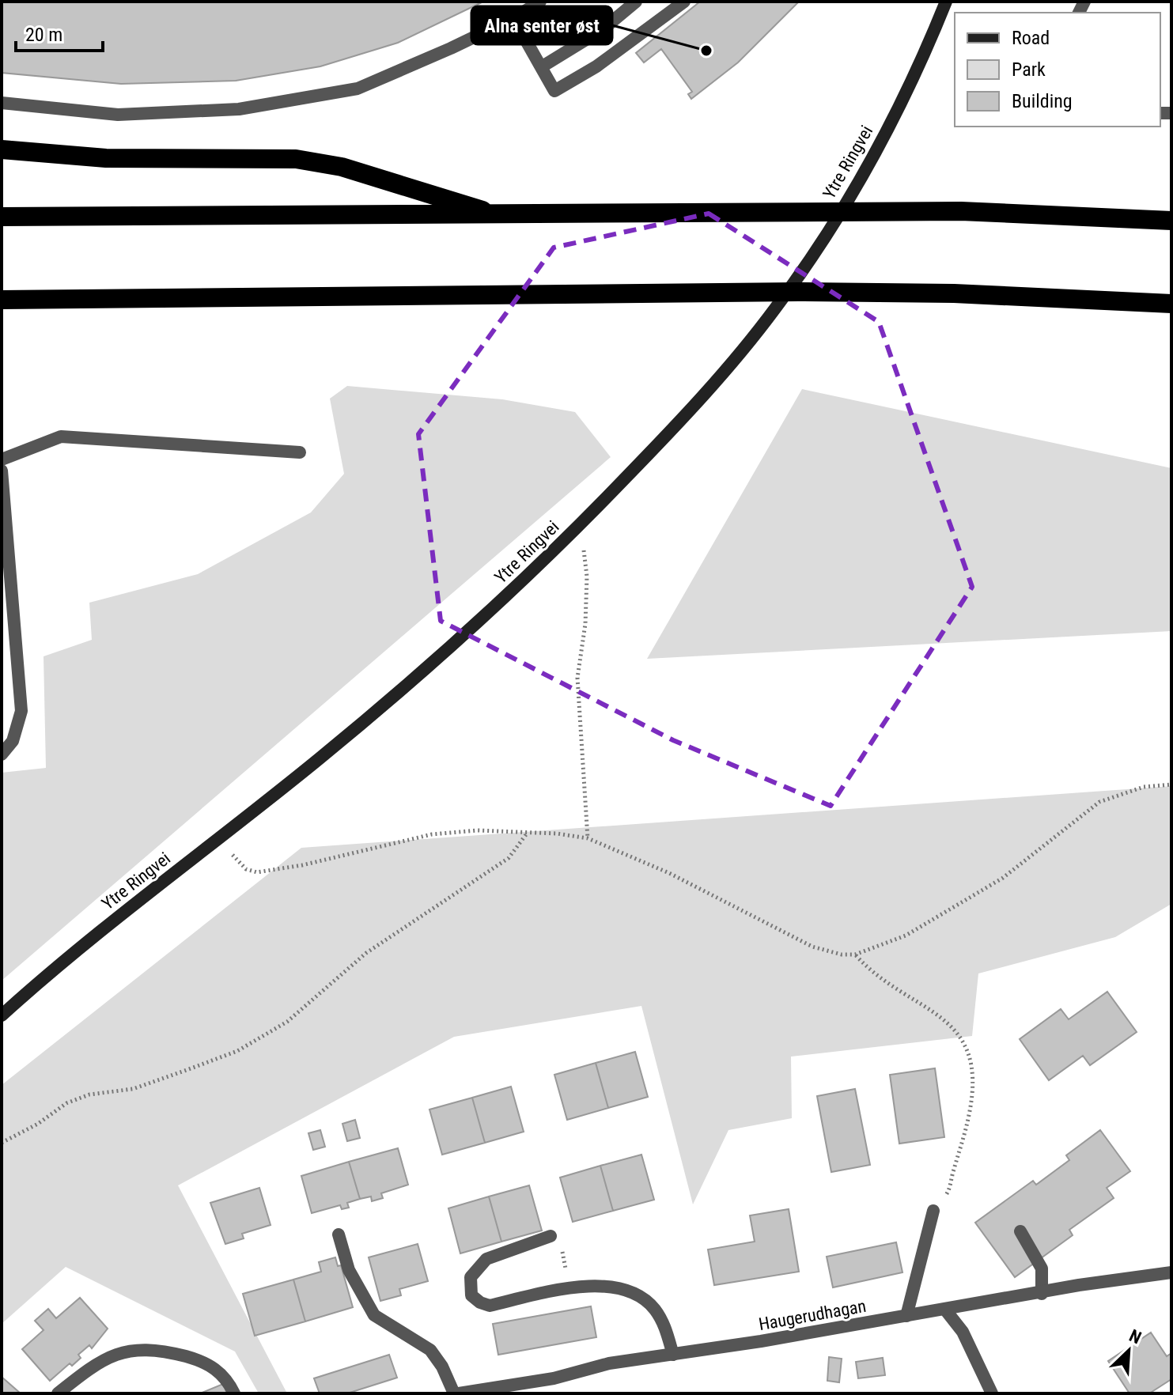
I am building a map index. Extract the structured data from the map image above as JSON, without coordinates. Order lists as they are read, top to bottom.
{
  "streets": {
    "main road": ["Ytre Ringvei"],
    "street": ["Haugerudhagan"]
  },
  "places": ["Alna senter øst"],
  "legend": ["Road", "Park", "Building"],
  "scale_bar": "20 m",
  "north": "top right"
}
